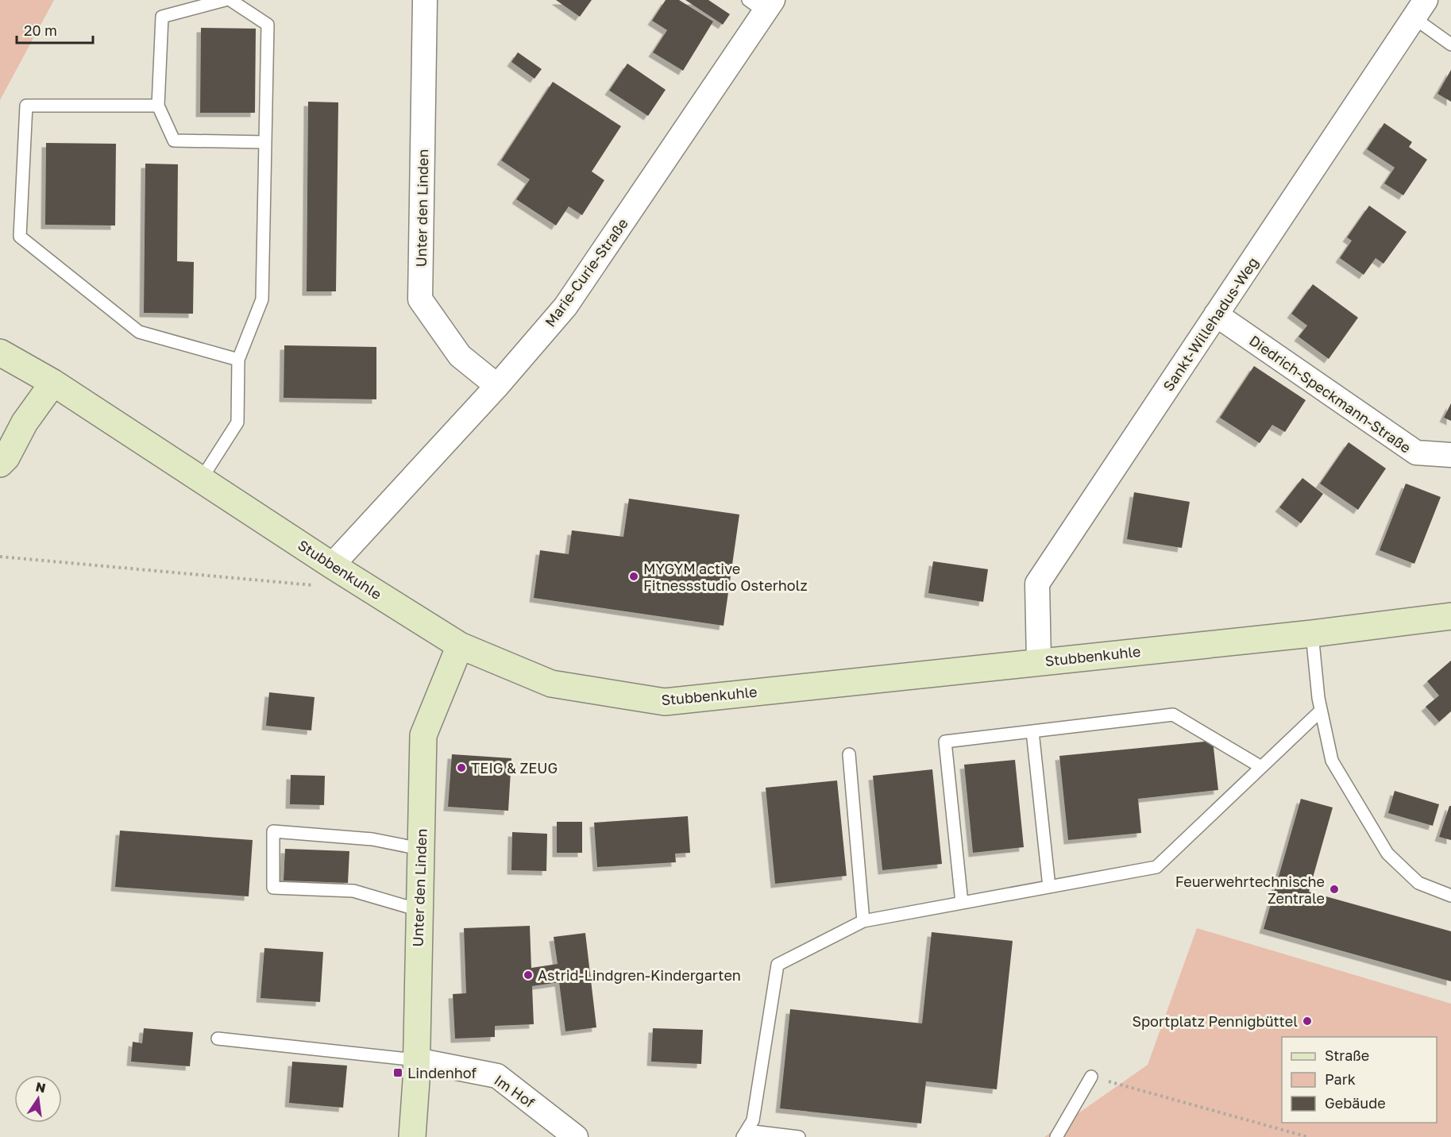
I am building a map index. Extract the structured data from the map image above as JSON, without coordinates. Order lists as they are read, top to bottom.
{
  "streets": {
    "main road": ["Unter den Linden", "Stubbenkuhle"],
    "street": [
      "Marie-Curie-Straße",
      "Sankt-Willehadus-Weg",
      "Diedrich-Speckmann-Straße",
      "Im Hof"
    ]
  },
  "crossings": [
    ["Unter den Linden", "Marie-Curie-Straße"],
    ["Unter den Linden", "Stubbenkuhle"],
    ["Unter den Linden", "Im Hof"],
    ["Marie-Curie-Straße", "Stubbenkuhle"],
    ["Sankt-Willehadus-Weg", "Diedrich-Speckmann-Straße"],
    ["Sankt-Willehadus-Weg", "Stubbenkuhle"]
  ],
  "places": {
    "other": [
      "MYGYM active Fitnessstudio Osterholz",
      "TEIG & ZEUG",
      "Feuerwehrtechnische Zentrale",
      "Astrid-Lindgren-Kindergarten",
      "Sportplatz Pennigbüttel"
    ],
    "transit": ["Lindenhof"]
  },
  "legend": ["Straße", "Park", "Gebäude"],
  "scale_bar": "20 m",
  "north": "top"
}
